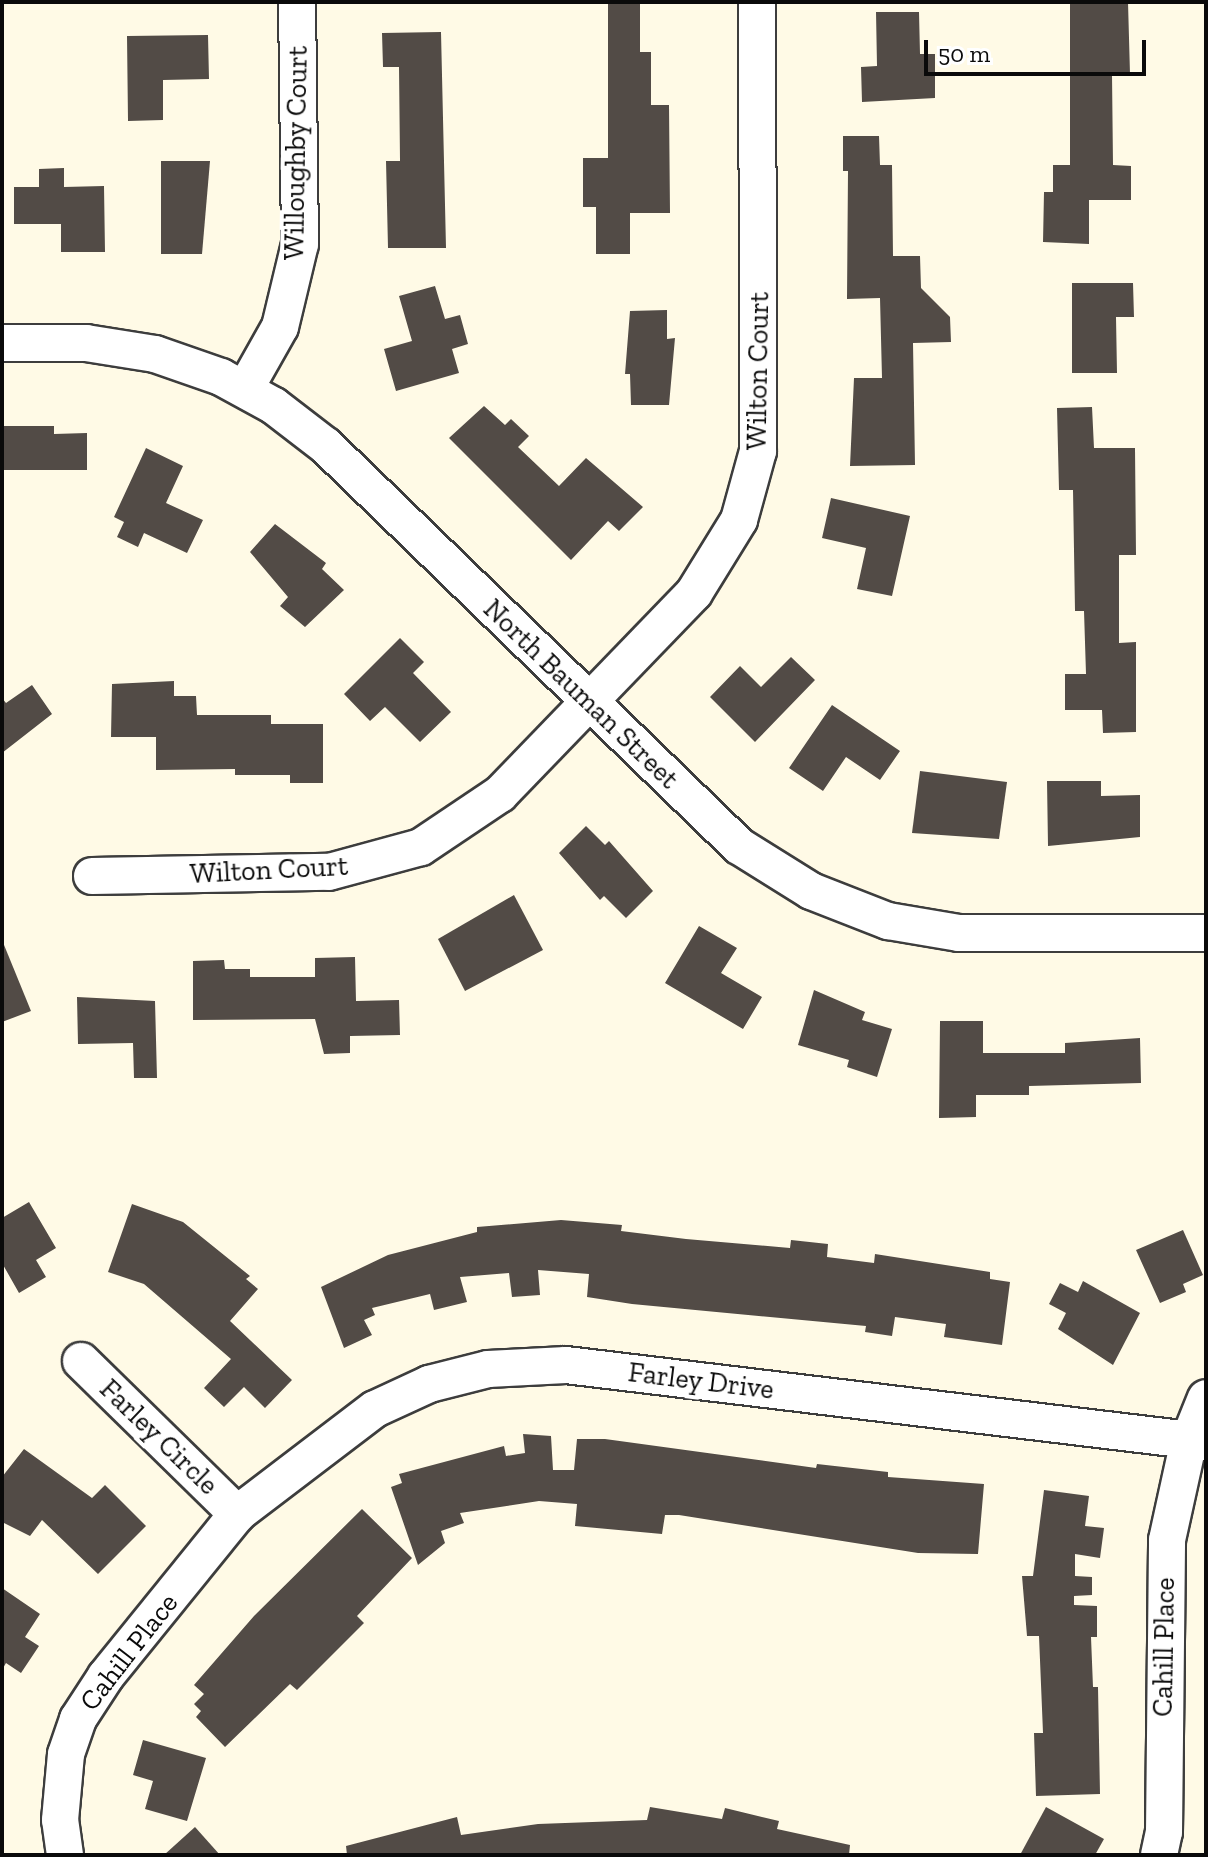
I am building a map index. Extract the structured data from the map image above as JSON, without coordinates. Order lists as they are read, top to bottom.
{
  "streets": {
    "street": [
      "Willoughby Court",
      "Wilton Court",
      "North Bauman Street",
      "Farley Drive",
      "Farley Circle",
      "Cahill Place"
    ]
  },
  "crossings": [
    ["Willoughby Court", "North Bauman Street"],
    ["Wilton Court", "North Bauman Street"],
    ["Farley Drive", "Farley Circle"],
    ["Farley Drive", "Cahill Place"],
    ["Farley Circle", "Cahill Place"]
  ],
  "scale_bar": "50 m"
}
